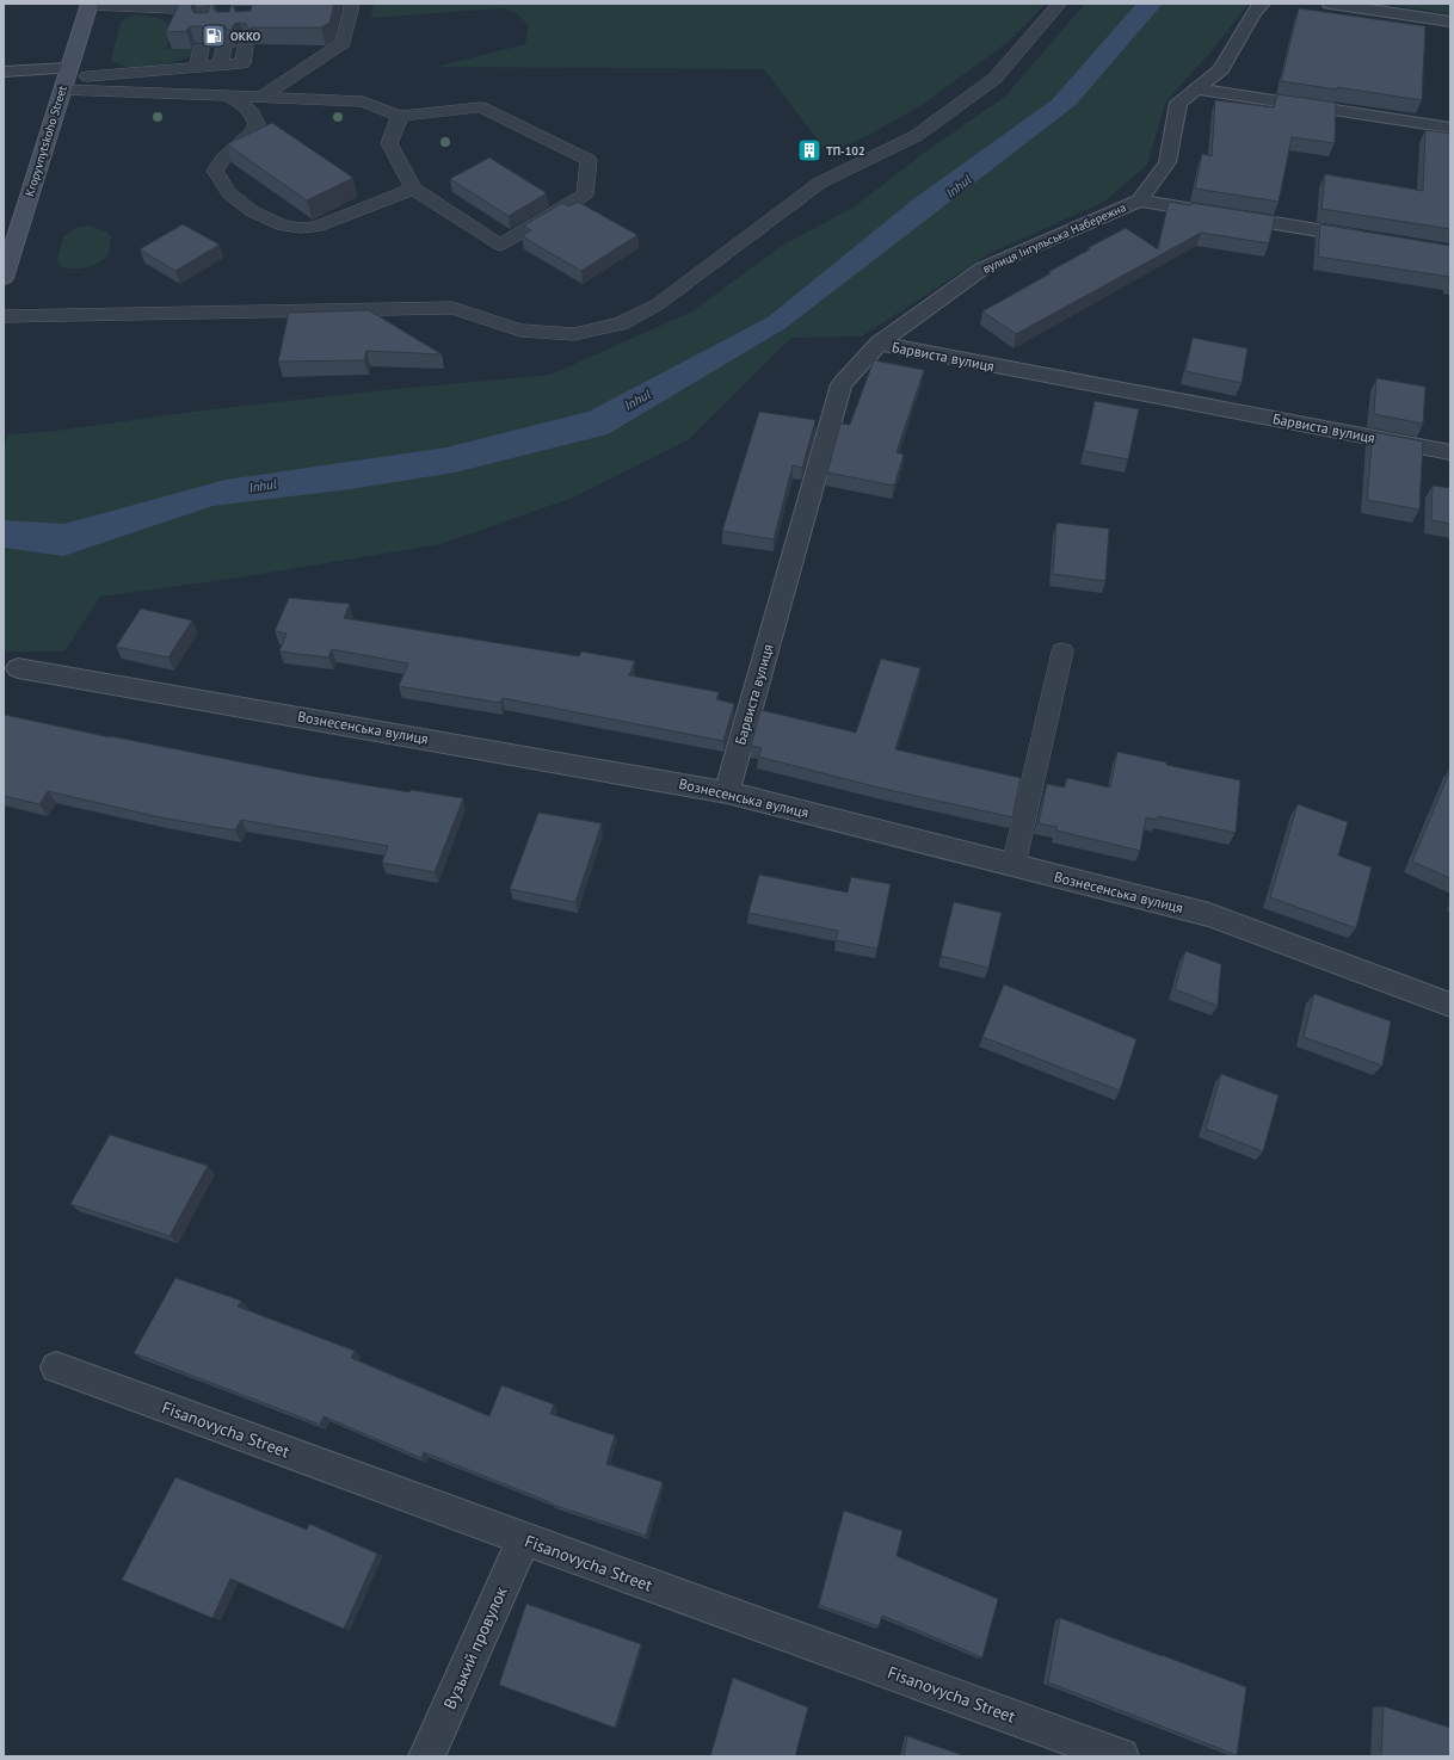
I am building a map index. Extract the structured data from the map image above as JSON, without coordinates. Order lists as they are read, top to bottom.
{
  "streets": {
    "main road": ["Kropyvnytskoho Street"],
    "street": [
      "вулиця Інгульська Набережна",
      "Барвиста вулиця",
      "Вознесенська вулиця",
      "Fisanovycha Street",
      "Вузький провулок"
    ]
  },
  "crossings": [
    ["вулиця Інгульська Набережна", "Барвиста вулиця"],
    ["Барвиста вулиця", "Вознесенська вулиця"],
    ["Fisanovycha Street", "Вузький провулок"]
  ],
  "water": ["Inhul"],
  "places": {
    "fuel station": ["OKKO"],
    "building": ["ТП-102"]
  }
}
